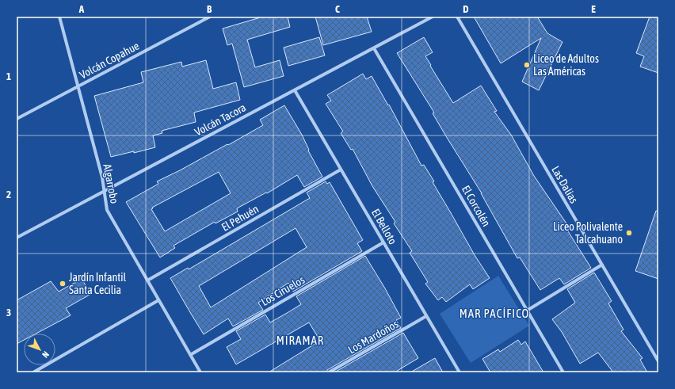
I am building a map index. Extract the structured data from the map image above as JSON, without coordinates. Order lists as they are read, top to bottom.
{
  "streets": {
    "street": [
      "Volcán Copahue",
      "Volcán Tacora",
      "Algarrobo",
      "Las Dalias",
      "El Corcolén",
      "El Pehuén",
      "El Belloto",
      "Los Ciruelos",
      "Los Mardoños"
    ]
  },
  "crossings": [
    ["Volcán Copahue", "Algarrobo"],
    ["Volcán Tacora", "Algarrobo"],
    ["Volcán Tacora", "El Corcolén"],
    ["Volcán Tacora", "El Belloto"],
    ["Algarrobo", "El Pehuén"],
    ["Algarrobo", "Los Ciruelos"],
    ["El Pehuén", "El Belloto"],
    ["El Belloto", "Los Ciruelos"],
    ["El Belloto", "Los Mardoños"]
  ],
  "districts": ["MAR PACÍFICO", "MIRAMAR"],
  "places": ["Liceo de Adultos Las Américas", "Liceo Polivalente Talcahuano", "Jardín Infantil Santa Cecilia"],
  "north": "bottom right",
  "grid": {
    "columns": [
      "A",
      "B",
      "C",
      "D",
      "E"
    ],
    "rows": ["1", "2", "3"]
  }
}
